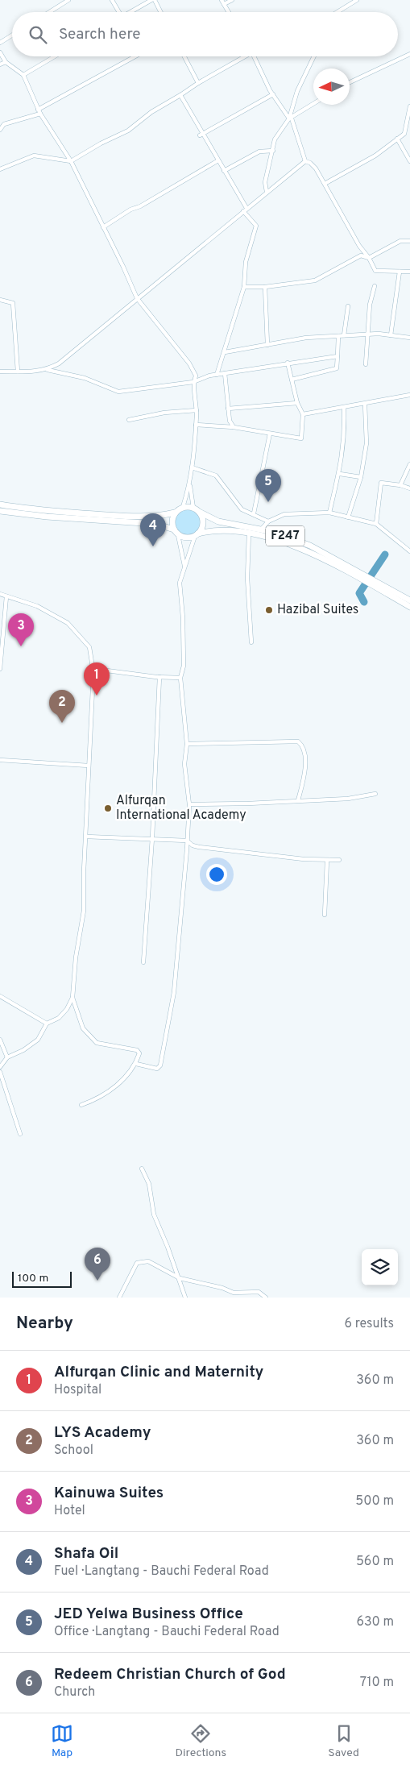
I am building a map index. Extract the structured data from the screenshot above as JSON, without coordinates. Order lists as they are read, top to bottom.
{
  "streets": {
    "main road": ["F247"]
  },
  "places": ["Hazibal Suites", "Alfurqan International Academy"],
  "scale_bar": "100 m",
  "north": "left",
  "page": {
    "search": "Search here",
    "pins": [
      "5",
      "4",
      "3",
      "1",
      "2",
      "6"
    ],
    "scale": "100 m",
    "heading": ["Nearby", "6 results"],
    "list": [
      {
        "mark": "1",
        "name": "Alfurqan Clinic and Maternity",
        "note": "Hospital",
        "value": "360 m"
      },
      {
        "mark": "2",
        "name": "LYS Academy",
        "note": "School",
        "value": "360 m"
      },
      {
        "mark": "3",
        "name": "Kainuwa Suites",
        "note": "Hotel",
        "value": "500 m"
      },
      {
        "mark": "4",
        "name": "Shafa Oil",
        "note": "Fuel · Langtang - Bauchi Federal Road",
        "value": "560 m"
      },
      {
        "mark": "5",
        "name": "JED Yelwa Business Office",
        "note": "Office · Langtang - Bauchi Federal Road",
        "value": "630 m"
      },
      {
        "mark": "6",
        "name": "Redeem Christian Church of God",
        "note": "Church",
        "value": "710 m"
      }
    ],
    "nav": ["Map", "Directions", "Saved"]
  }
}
